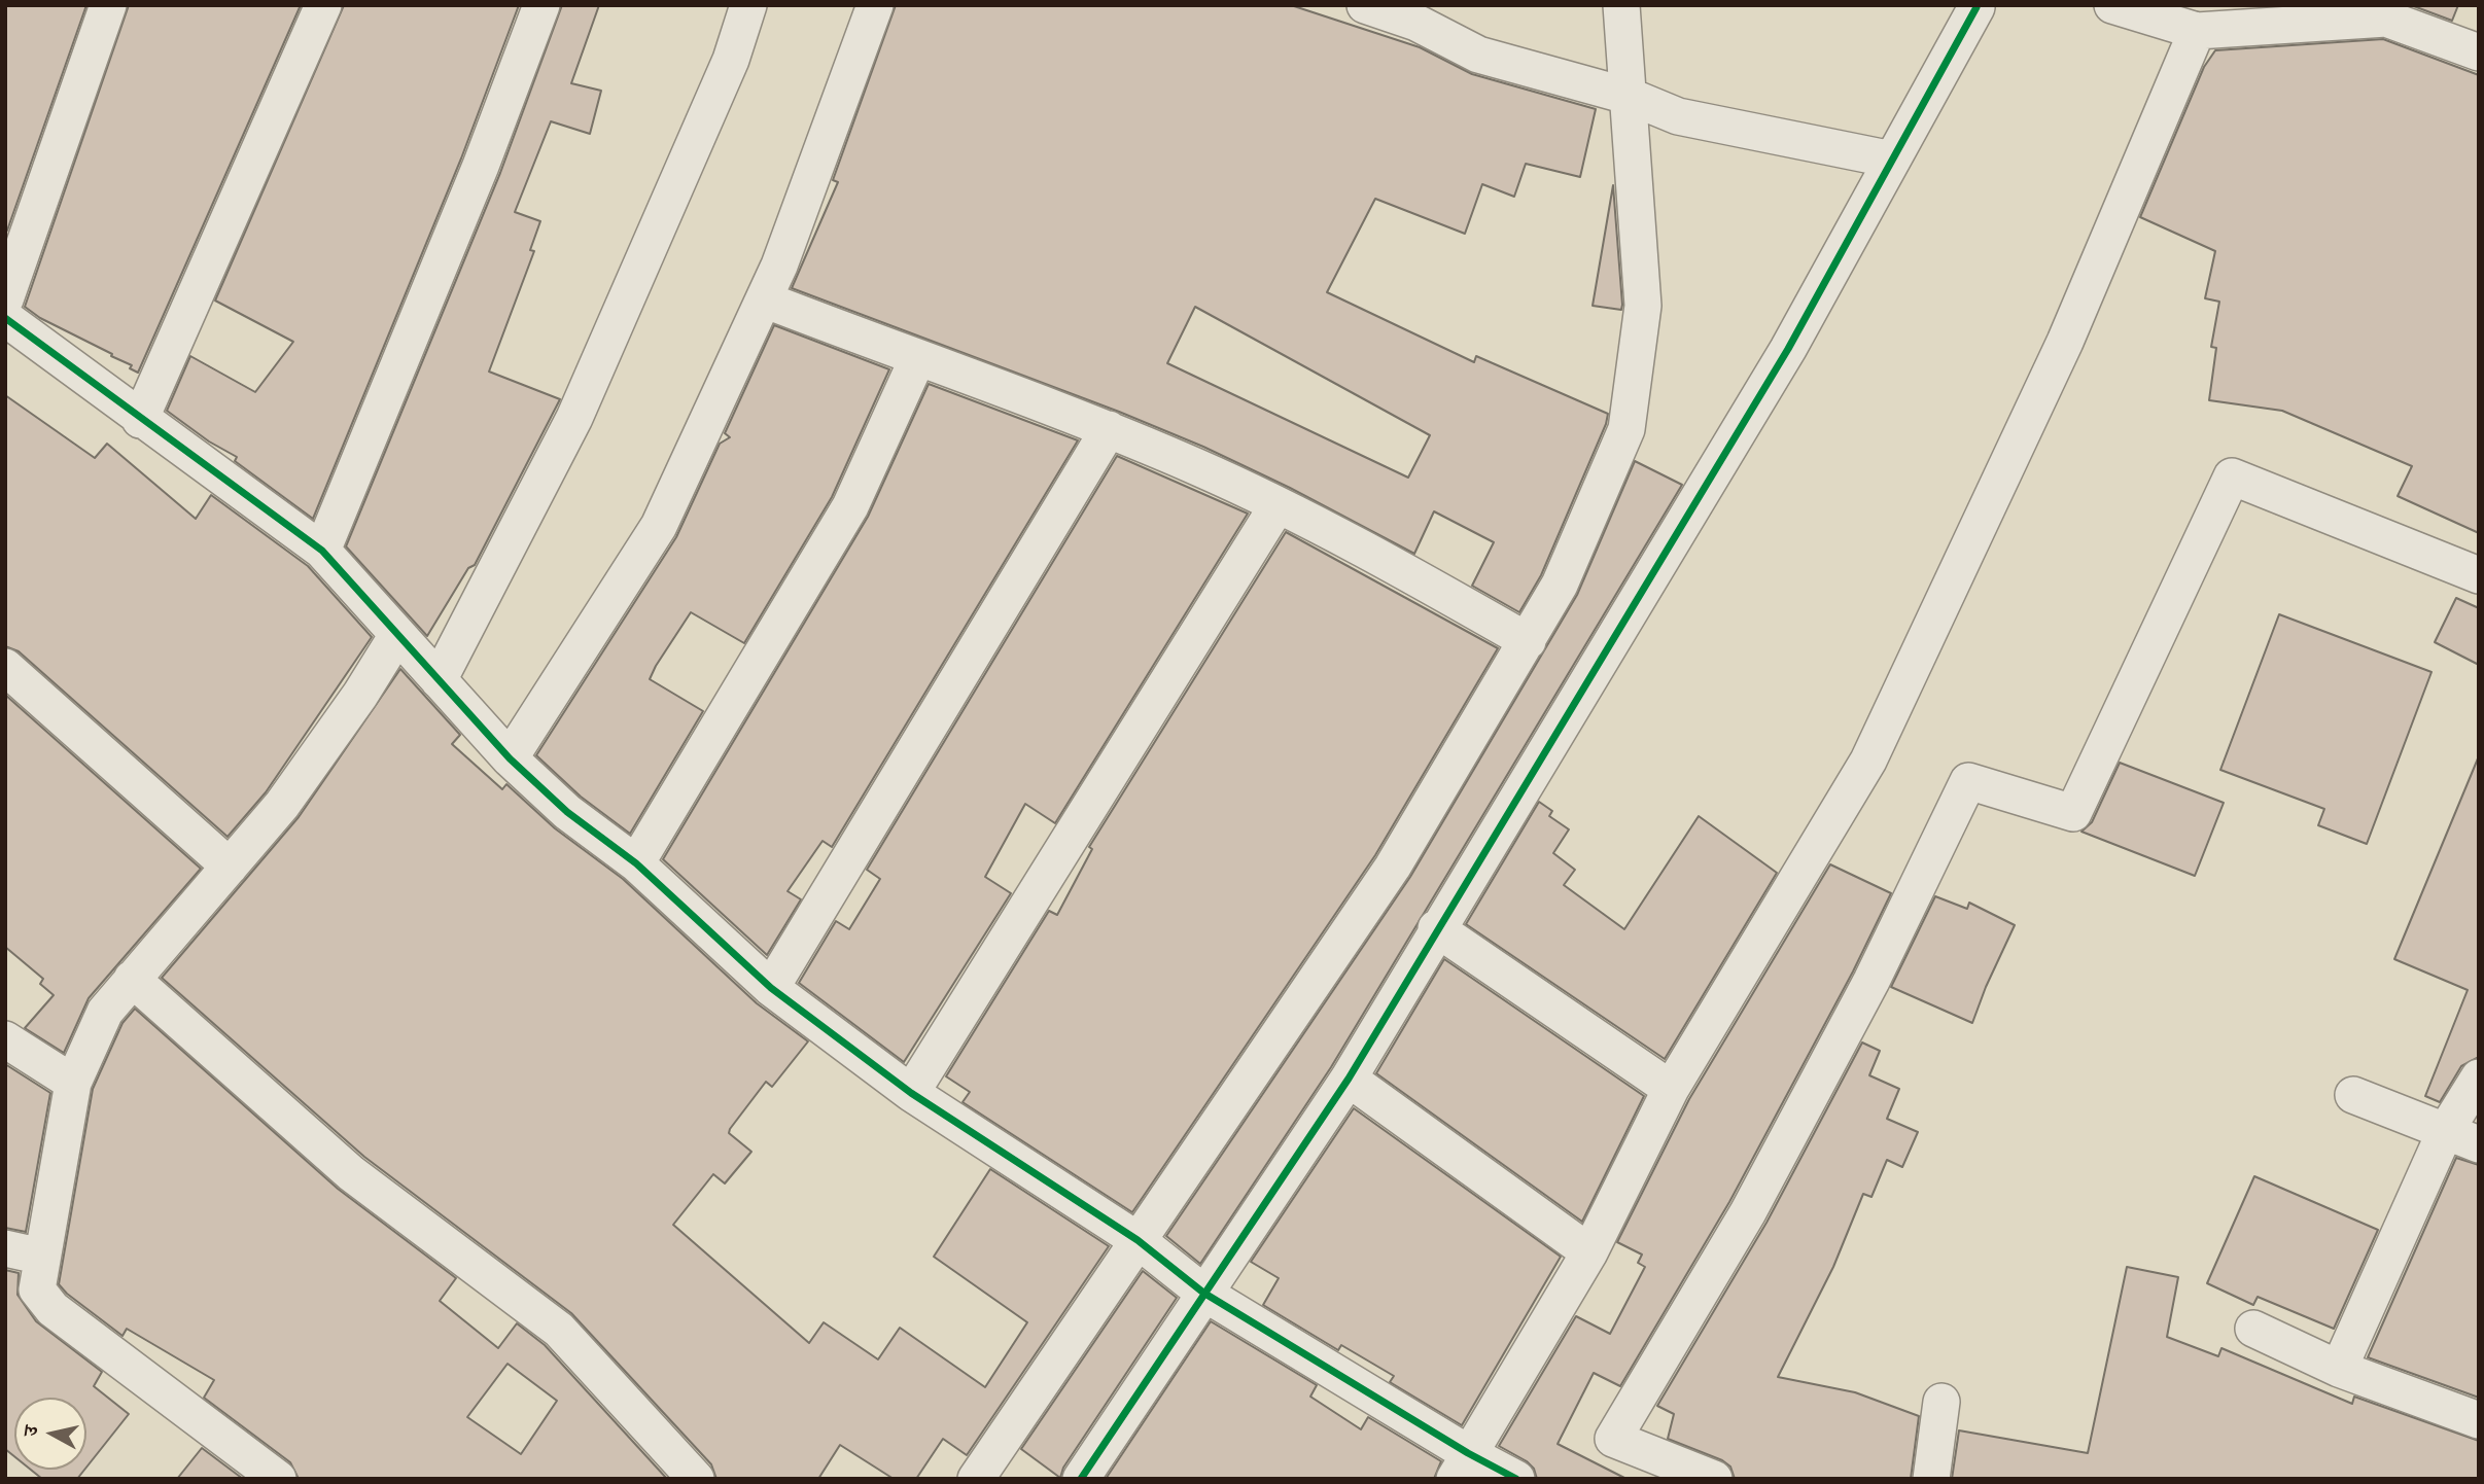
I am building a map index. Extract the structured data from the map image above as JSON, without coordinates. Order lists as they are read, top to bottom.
{
  "north": "left"
}
